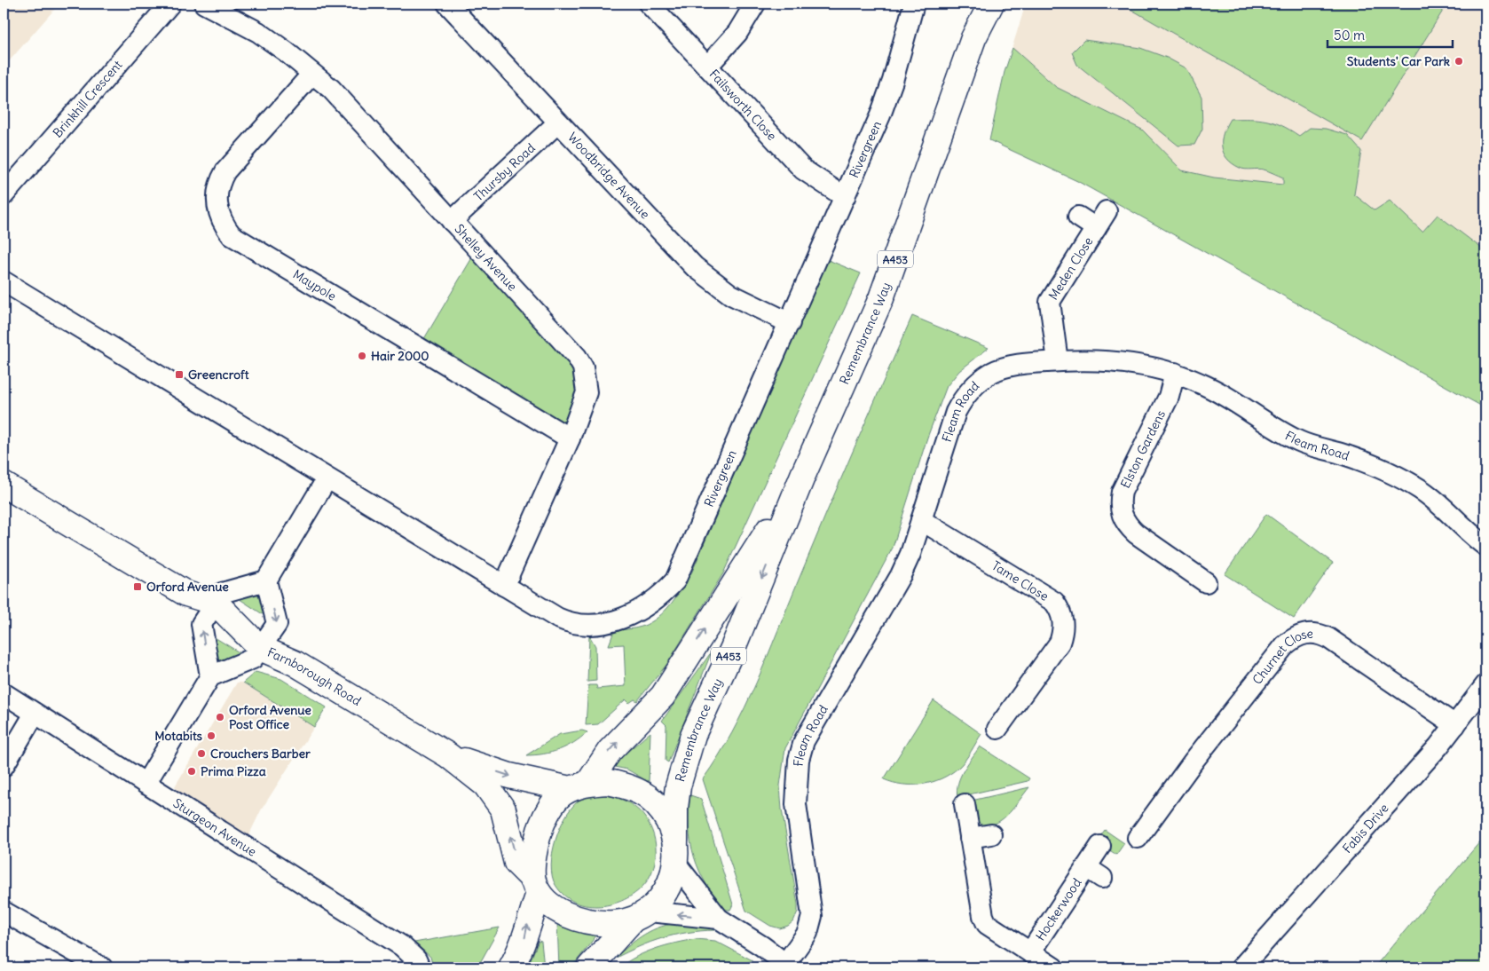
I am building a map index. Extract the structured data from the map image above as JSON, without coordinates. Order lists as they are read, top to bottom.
{
  "streets": {
    "main road": ["A453", "Remembrance Way", "Farnborough Road"],
    "street": [
      "Brinkhill Crescent",
      "Failsworth Close",
      "Rivergreen",
      "Thursby Road",
      "Woodbridge Avenue",
      "Shelley Avenue",
      "Meden Close",
      "Maypole",
      "Fleam Road",
      "Elston Gardens",
      "Tame Close",
      "Churnet Close",
      "Sturgeon Avenue",
      "Fabis Drive",
      "Hockerwood"
    ]
  },
  "crossings": [
    ["Failsworth Close", "Rivergreen"],
    ["Rivergreen", "Woodbridge Avenue"],
    ["Rivergreen", "Shelley Avenue"],
    ["Thursby Road", "Woodbridge Avenue"],
    ["Thursby Road", "Shelley Avenue"],
    ["Shelley Avenue", "Maypole"],
    ["Meden Close", "Fleam Road"],
    ["Remembrance Way", "Farnborough Road"],
    ["Fleam Road", "Elston Gardens"],
    ["Fleam Road", "Tame Close"],
    ["Churnet Close", "Fabis Drive"]
  ],
  "places": {
    "other": [
      "Students' Car Park",
      "Hair 2000",
      "Orford Avenue Post Office",
      "Motabits",
      "Crouchers Barber",
      "Prima Pizza"
    ],
    "transit": ["Greencroft", "Orford Avenue"]
  },
  "scale_bar": "50 m"
}
